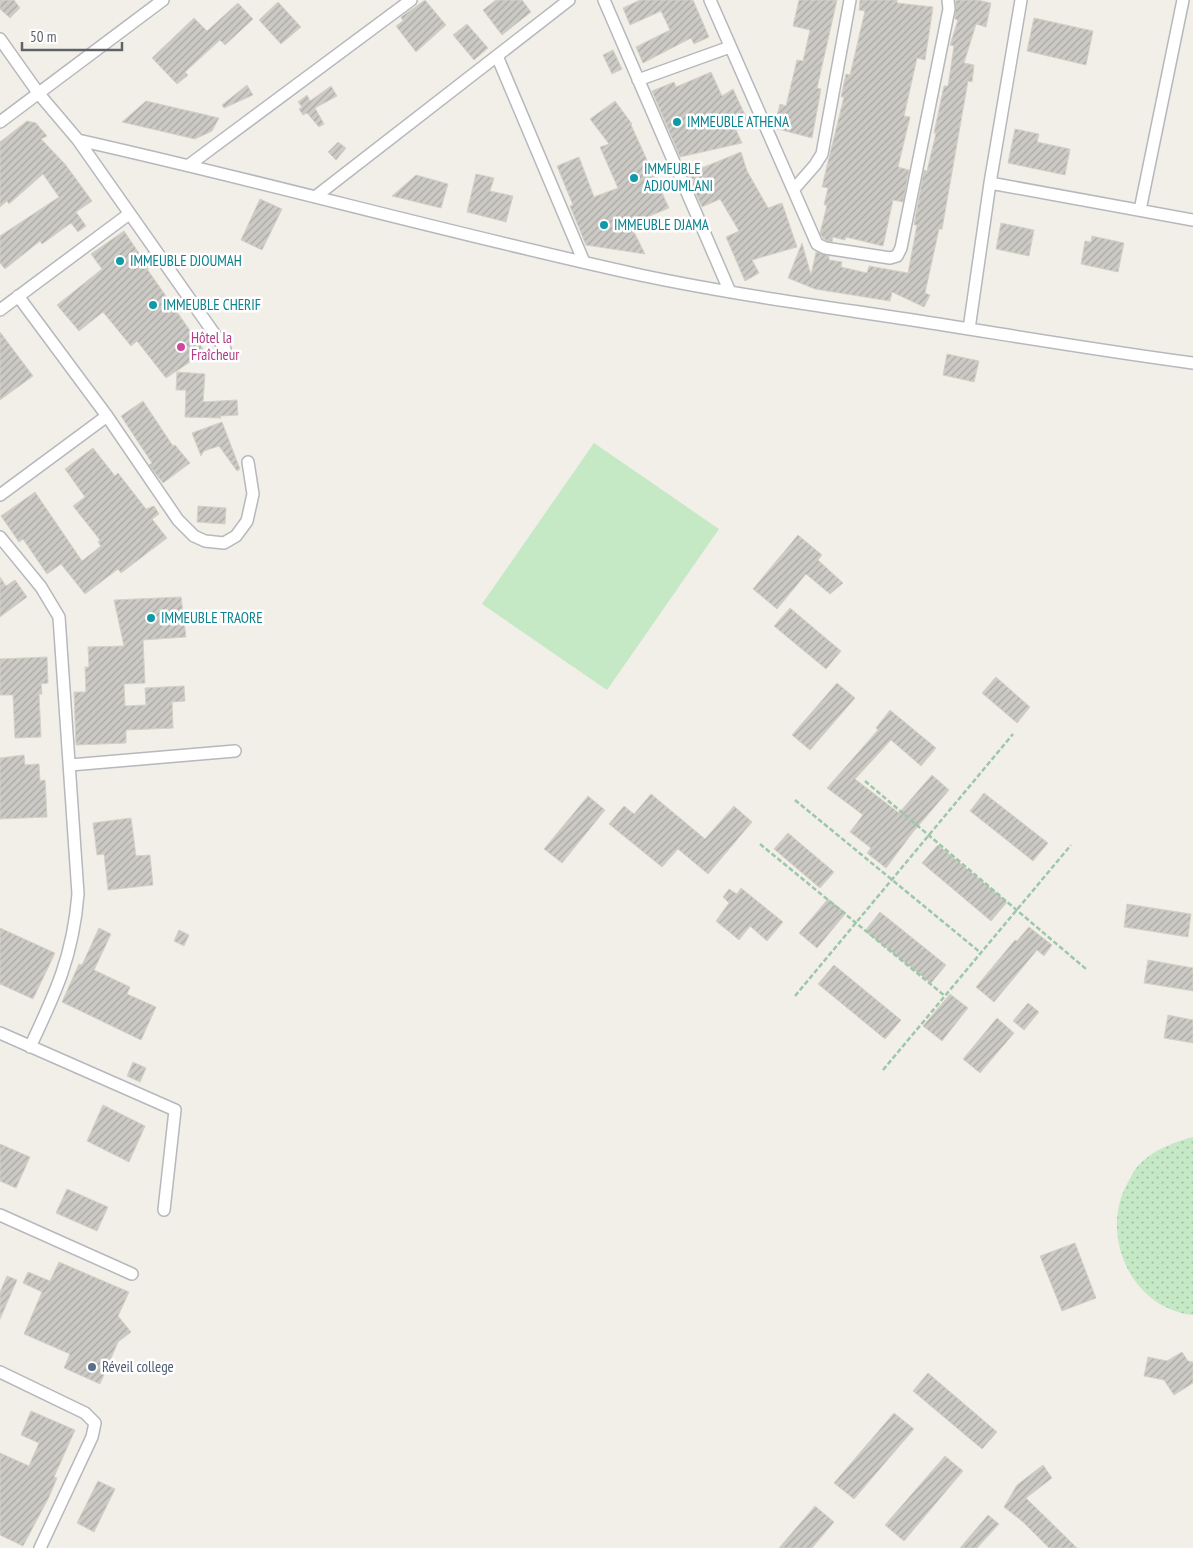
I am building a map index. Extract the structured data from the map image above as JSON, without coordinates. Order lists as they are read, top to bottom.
{
  "places": [
    "IMMEUBLE ATHENA",
    "IMMEUBLE ADJOUMLANI",
    "IMMEUBLE DJAMA",
    "IMMEUBLE DJOUMAH",
    "IMMEUBLE CHERIF",
    "Hôtel la Fraîcheur",
    "IMMEUBLE TRAORE",
    "Réveil college"
  ],
  "scale_bar": "50 m"
}
